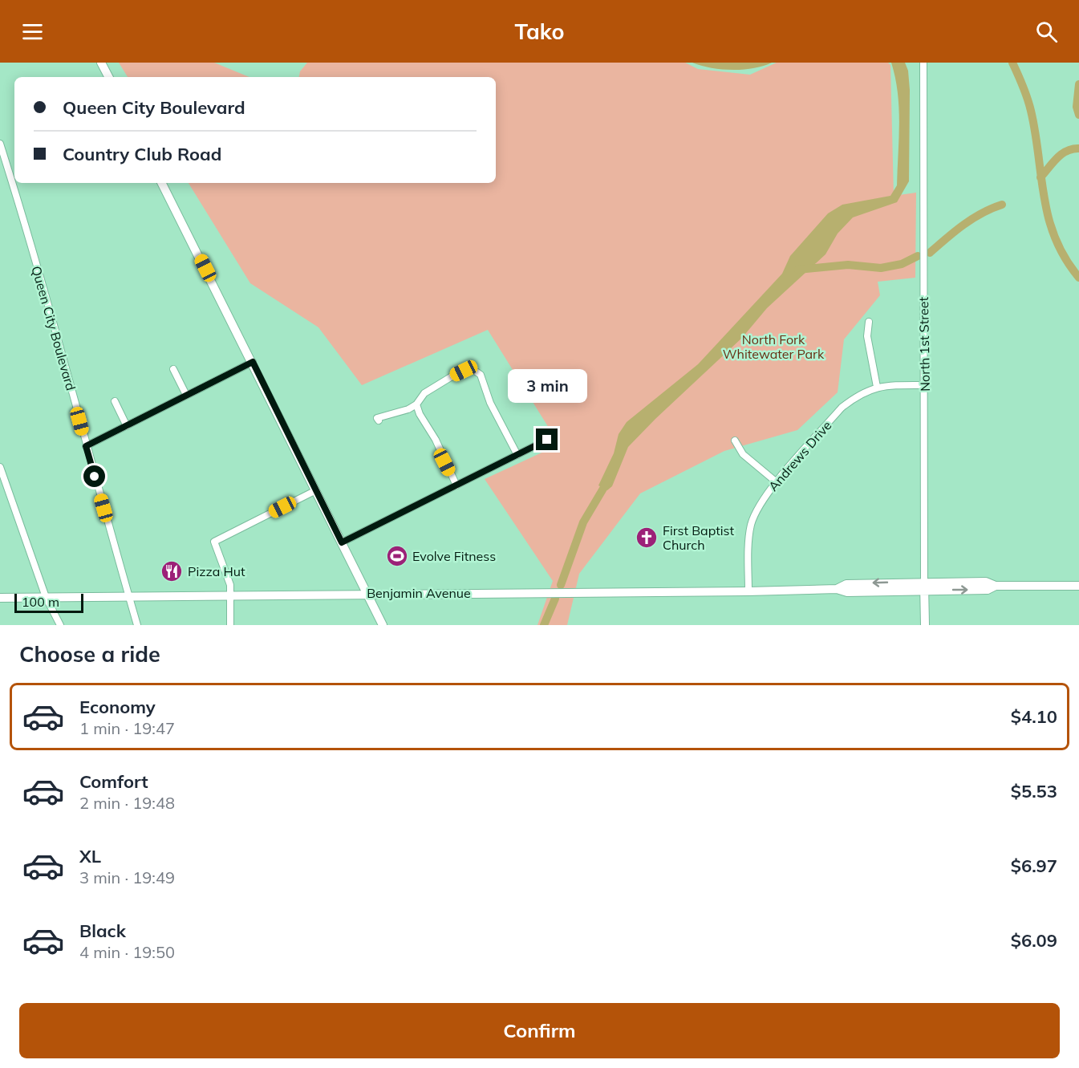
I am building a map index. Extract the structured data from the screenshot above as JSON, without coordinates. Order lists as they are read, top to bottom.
{
  "streets": {
    "main road": ["North 1st Street", "Benjamin Avenue"],
    "street": ["Queen City Boulevard", "Andrews Drive"]
  },
  "crossings": [
    ["Queen City Boulevard", "Benjamin Avenue"],
    ["North 1st Street", "Andrews Drive"],
    ["North 1st Street", "Benjamin Avenue"],
    ["Andrews Drive", "Benjamin Avenue"]
  ],
  "parks": ["North Fork Whitewater Park"],
  "places": {
    "church": ["First Baptist Church"],
    "sports": ["Evolve Fitness"],
    "restaurant": ["Pizza Hut"]
  },
  "scale_bar": "100 m",
  "page": {
    "header": "Tako",
    "banner": ["Queen City Boulevard", "Country Club Road"],
    "bubble": "3 min",
    "scale": "100 m",
    "heading": "Choose a ride",
    "list": [
      {
        "name": "Economy",
        "note": "1 min · 19:47",
        "value": "$4.10"
      },
      {
        "name": "Comfort",
        "note": "2 min · 19:48",
        "value": "$5.53"
      },
      {
        "name": "XL",
        "note": "3 min · 19:49",
        "value": "$6.97"
      },
      {
        "name": "Black",
        "note": "4 min · 19:50",
        "value": "$6.09"
      }
    ],
    "buttons": "Confirm"
  }
}
